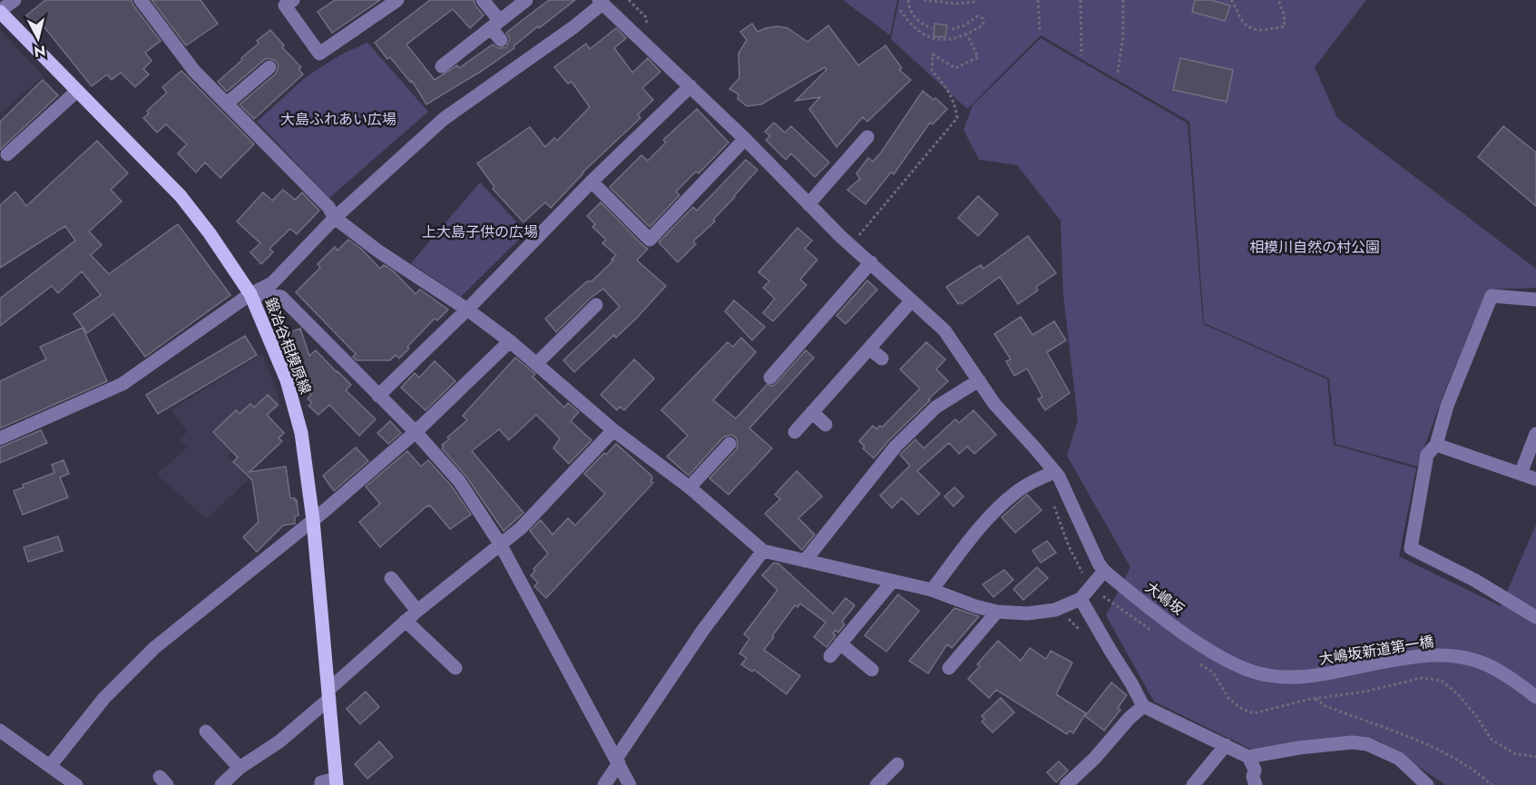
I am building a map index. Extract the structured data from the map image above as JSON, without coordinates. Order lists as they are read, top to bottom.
{
  "streets": {
    "main road": ["鍛冶谷相模原線"],
    "street": ["大嶋坂", "大嶋坂新道第一橋"]
  },
  "crossings": [
    ["大嶋坂", "大嶋坂新道第一橋"]
  ],
  "parks": ["大島ふれあい広場", "上大島子供の広場", "相模川自然の村公園"],
  "north": "bottom"
}
